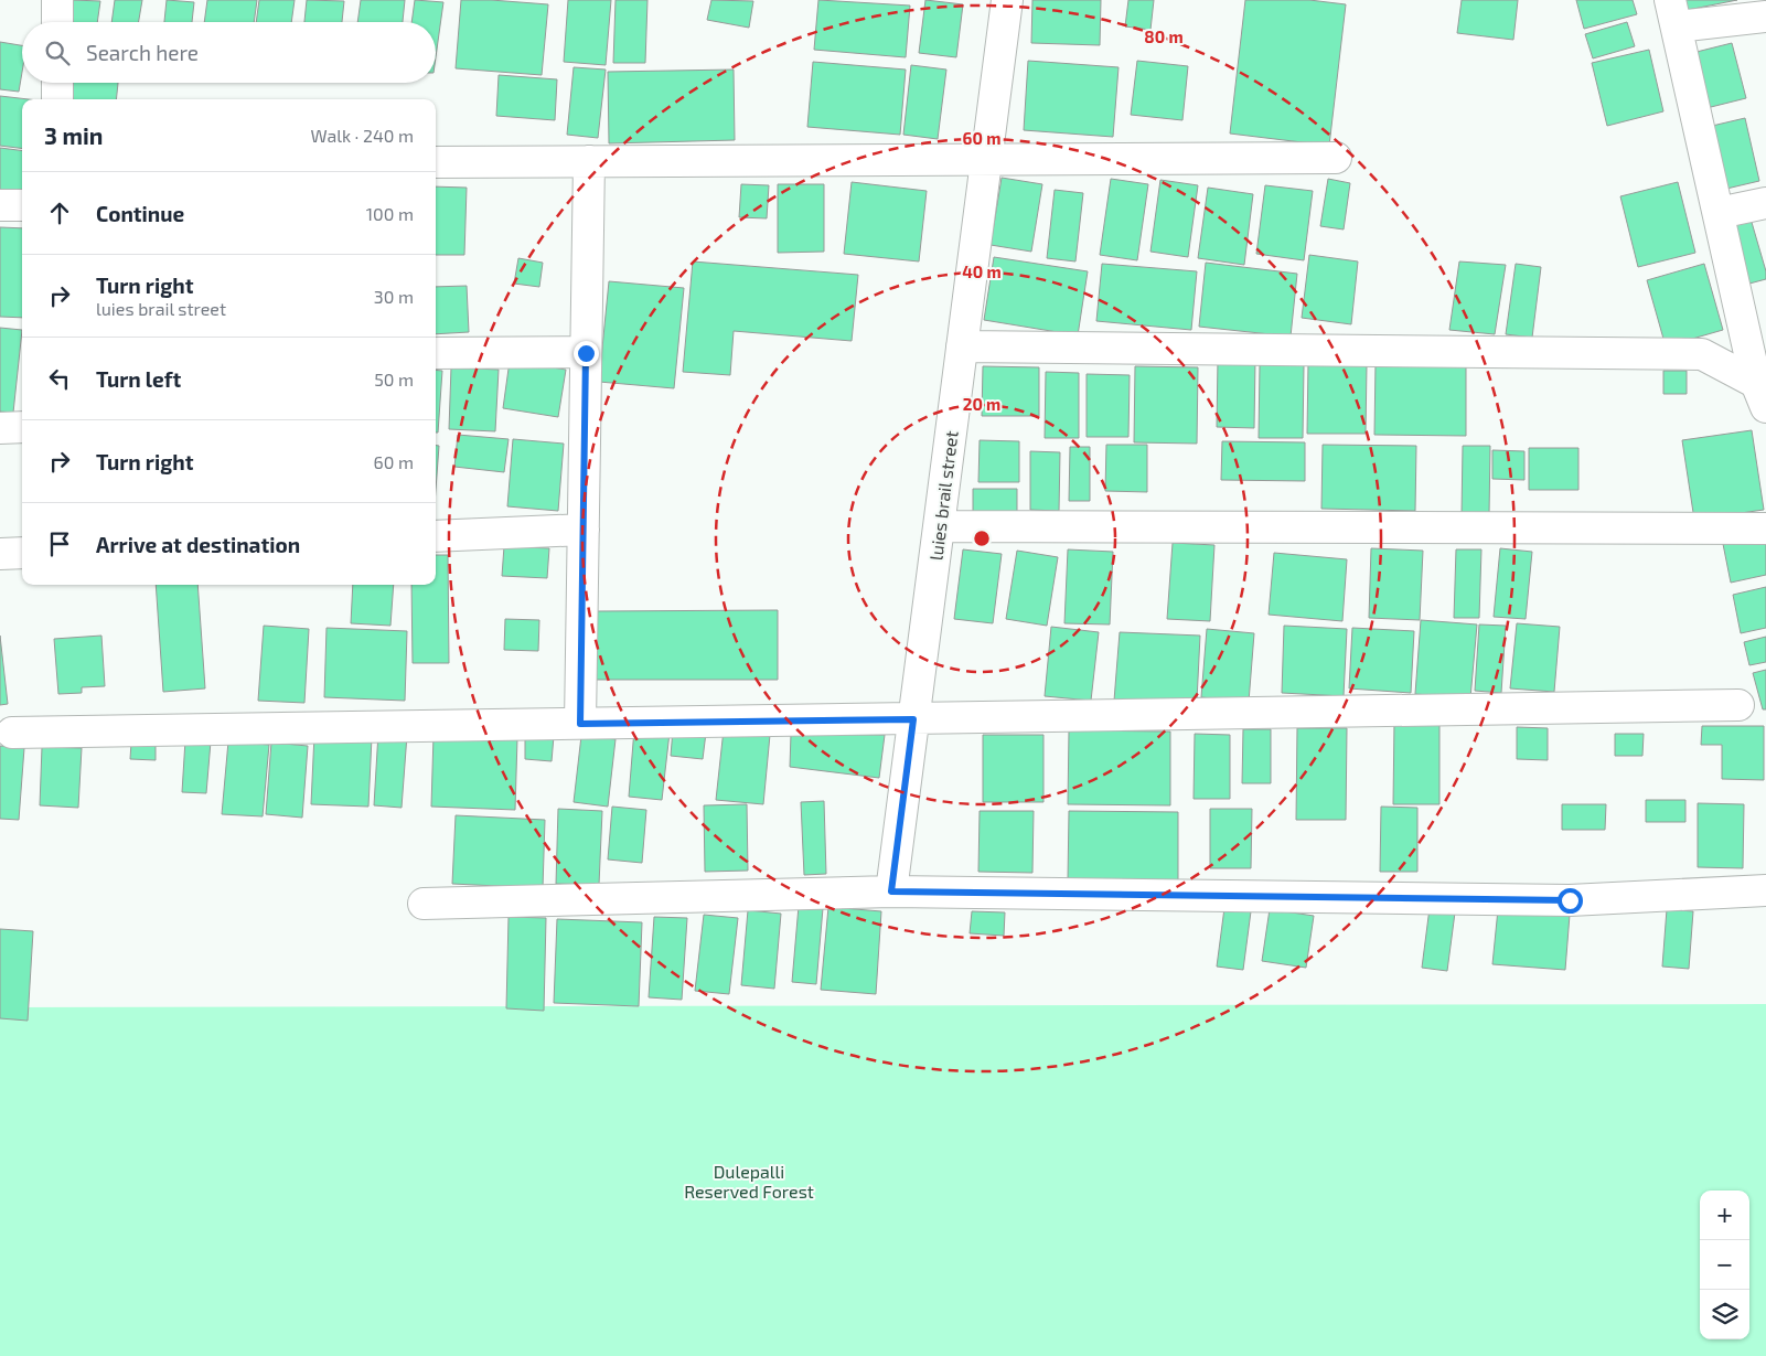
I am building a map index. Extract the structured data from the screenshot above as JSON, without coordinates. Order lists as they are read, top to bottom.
{
  "streets": {
    "street": ["luies brail street"]
  },
  "parks": ["Dulepalli Reserved Forest"],
  "page": {
    "search": "Search here",
    "heading": ["3 min", "Walk · 240 m"],
    "list": [
      ["Continue", "100 m"],
      ["Turn right", "luies brail street", "30 m"],
      ["Turn left", "50 m"],
      ["Turn right", "60 m"],
      "Arrive at destination"
    ],
    "map_buttons": ["+", "−"]
  },
  "rings": [
    "80 m",
    "60 m",
    "40 m",
    "20 m"
  ]
}
